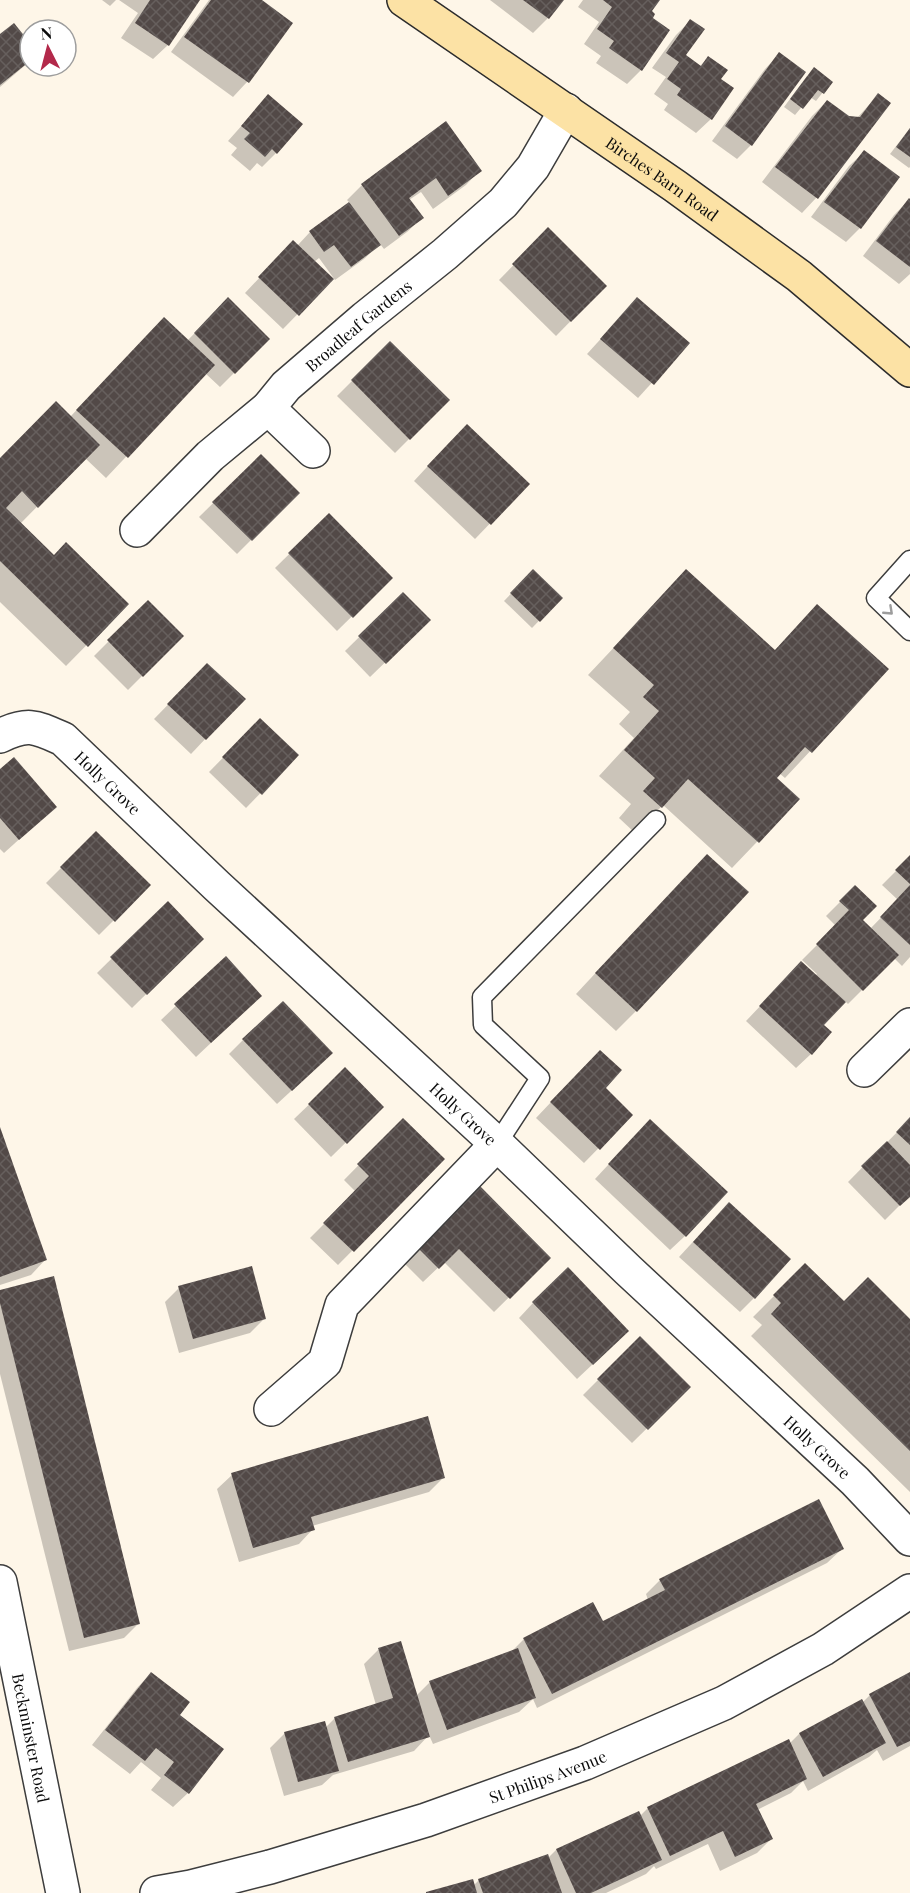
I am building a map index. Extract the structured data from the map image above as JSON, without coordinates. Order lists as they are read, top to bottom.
{
  "streets": {
    "main road": ["Birches Barn Road"],
    "street": [
      "Broadleaf Gardens",
      "Holly Grove",
      "Beckminster Road",
      "St Philips Avenue"
    ]
  },
  "crossings": [
    ["Birches Barn Road", "Broadleaf Gardens"]
  ],
  "north": "top"
}
